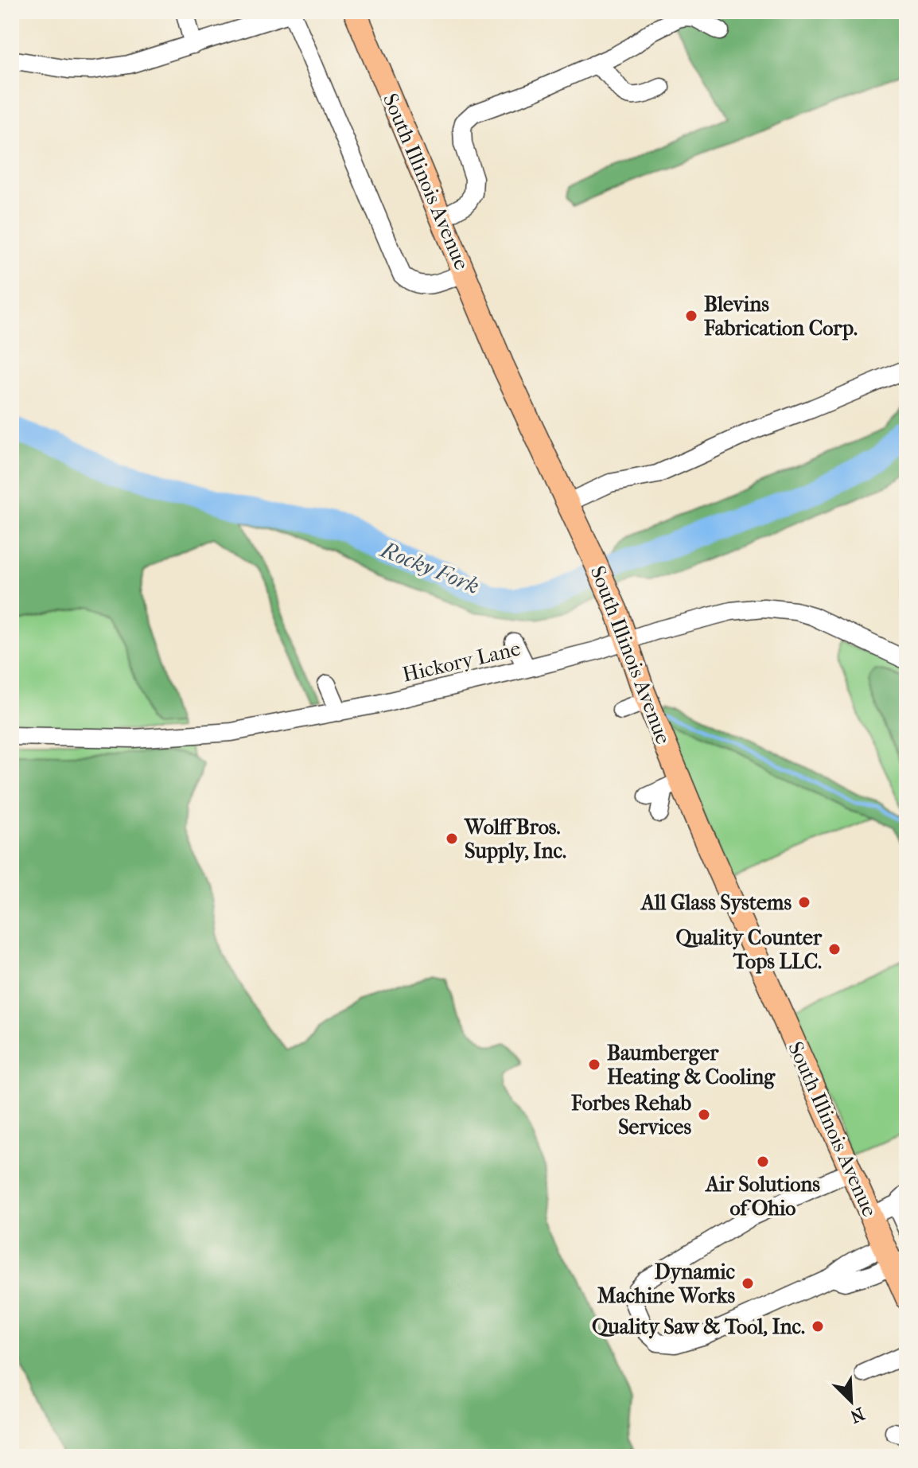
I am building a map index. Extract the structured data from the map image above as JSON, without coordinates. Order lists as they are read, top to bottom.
{
  "streets": {
    "main road": ["South Illinois Avenue"],
    "street": ["Hickory Lane"]
  },
  "crossings": [
    ["South Illinois Avenue", "Hickory Lane"]
  ],
  "water": ["Rocky Fork"],
  "places": [
    "Blevins Fabrication Corp.",
    "Wolff Bros. Supply, Inc.",
    "All Glass Systems",
    "Quality Counter Tops LLC.",
    "Baumberger Heating & Cooling",
    "Forbes Rehab Services",
    "Air Solutions of Ohio",
    "Dynamic Machine Works",
    "Quality Saw & Tool, Inc."
  ],
  "north": "bottom right"
}
